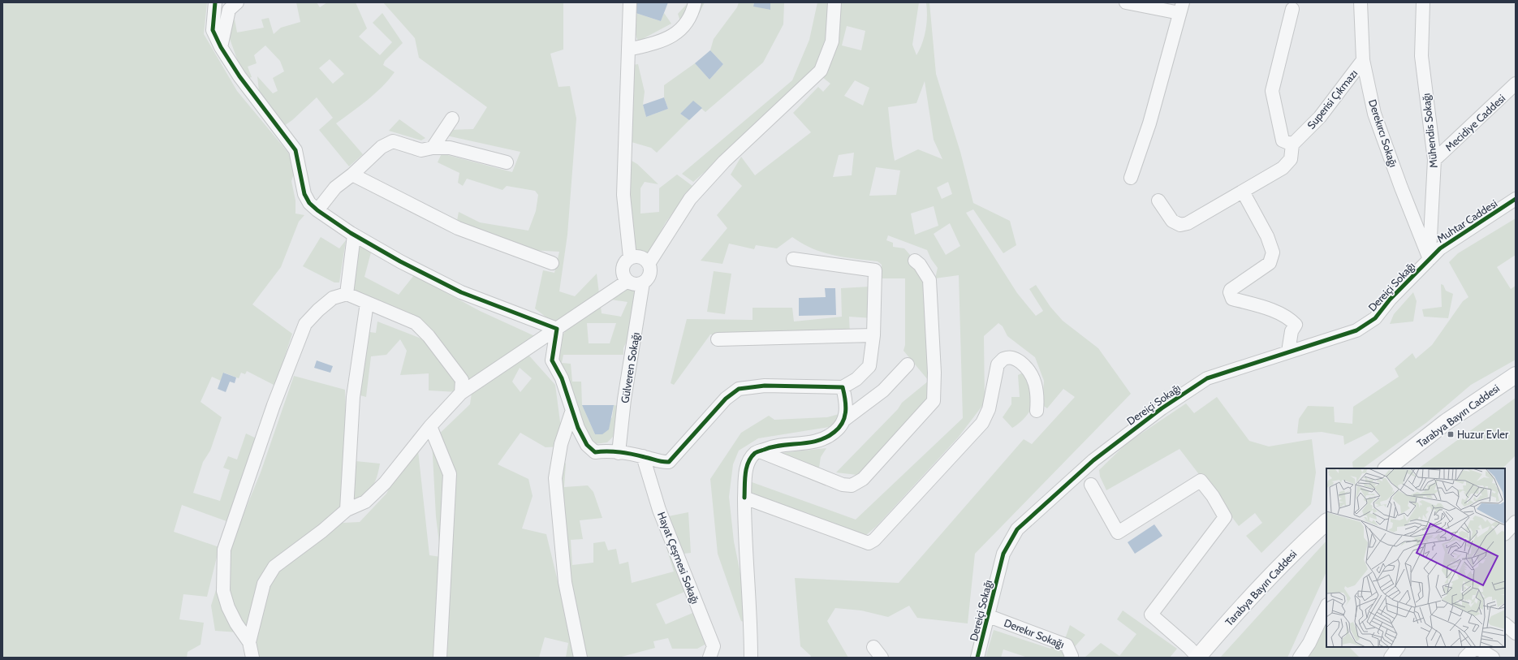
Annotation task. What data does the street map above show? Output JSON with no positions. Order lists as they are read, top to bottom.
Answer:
{
  "streets": {
    "main road": ["Tarabya Bayırı Caddesi"],
    "street": [
      "Superisi Çıkmazı",
      "Mecidiye Caddesi",
      "Mühendis Sokağı",
      "Derekırcı Sokağı",
      "Muhtar Caddesi",
      "Dereiçi Sokağı",
      "Gülveren Sokağı",
      "Hayat Çeşmesi Sokağı",
      "Derekır Sokağı"
    ]
  },
  "crossings": [
    ["Superisi Çıkmazı", "Derekırcı Sokağı"],
    ["Mecidiye Caddesi", "Mühendis Sokağı"],
    ["Mühendis Sokağı", "Derekırcı Sokağı"],
    ["Mühendis Sokağı", "Muhtar Caddesi"],
    ["Mühendis Sokağı", "Dereiçi Sokağı"],
    ["Derekırcı Sokağı", "Muhtar Caddesi"],
    ["Derekırcı Sokağı", "Dereiçi Sokağı"],
    ["Muhtar Caddesi", "Dereiçi Sokağı"],
    ["Dereiçi Sokağı", "Derekır Sokağı"]
  ],
  "places": {
    "transit": ["Huzur Evler"]
  }
}
